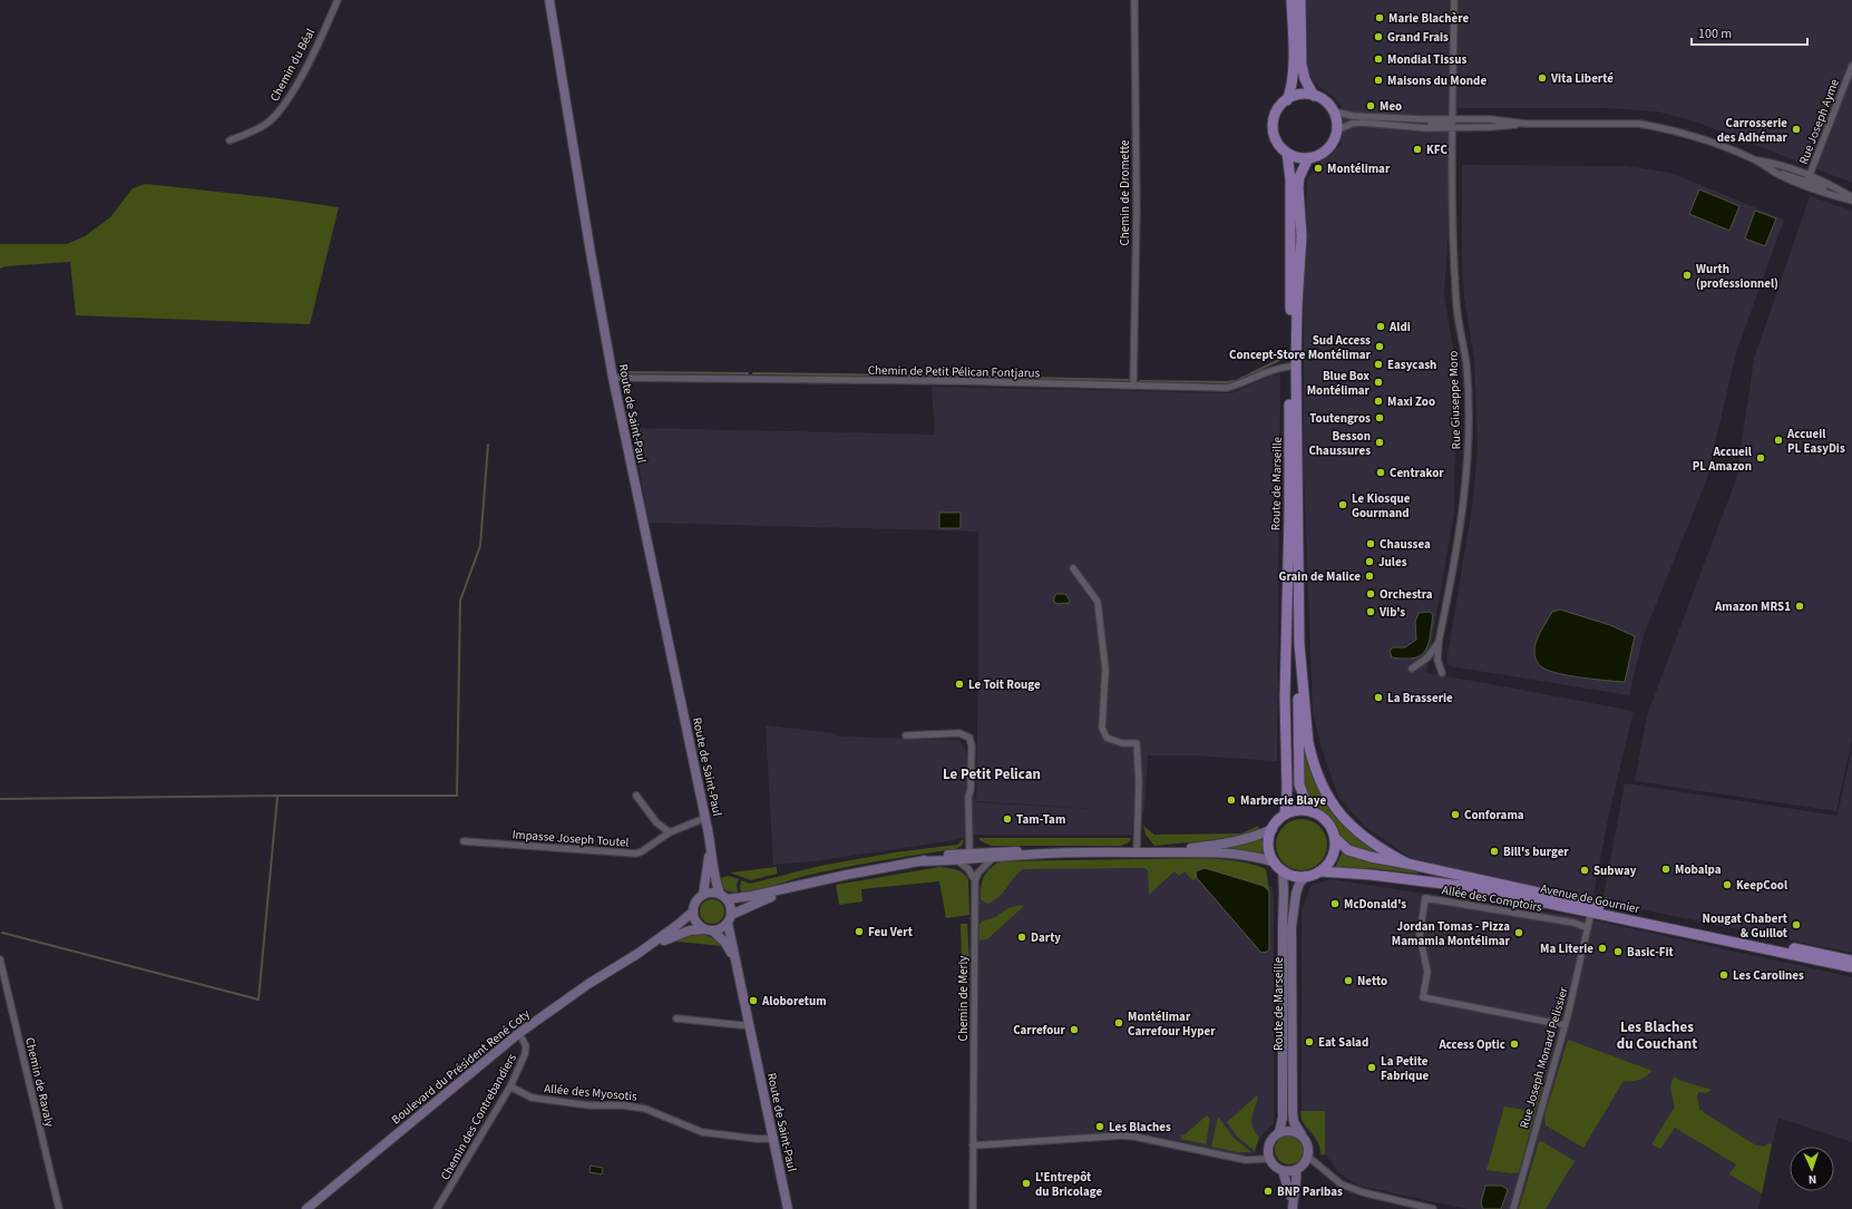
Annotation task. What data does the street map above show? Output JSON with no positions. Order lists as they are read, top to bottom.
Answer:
{
  "streets": {
    "main road": [
      "Route de Saint-Paul",
      "Route de Marseille",
      "Avenue de Gournier",
      "Boulevard du Président René Coty"
    ],
    "street": [
      "Chemin du Béal",
      "Rue Joseph Ayme",
      "Chemin de Dromette",
      "Chemin de Petit Pélican Fontjarus",
      "Rue Giuseppe Moro",
      "Impasse Joseph Toutel",
      "Allée des Comptoirs",
      "Chemin de Merly",
      "Rue Joseph Monard Pelissier",
      "Chemin de Ravaly",
      "Allée des Myosotis",
      "Chemin des Contrebandiers"
    ]
  },
  "crossings": [
    ["Chemin de Dromette", "Chemin de Petit Pélican Fontjarus"],
    ["Chemin de Petit Pélican Fontjarus", "Route de Saint-Paul"],
    ["Chemin de Petit Pélican Fontjarus", "Route de Marseille"],
    ["Route de Saint-Paul", "Impasse Joseph Toutel"],
    ["Route de Saint-Paul", "Boulevard du Président René Coty"],
    ["Route de Saint-Paul", "Allée des Myosotis"],
    ["Route de Marseille", "Avenue de Gournier"],
    ["Allée des Comptoirs", "Rue Joseph Monard Pelissier"],
    ["Avenue de Gournier", "Rue Joseph Monard Pelissier"],
    ["Boulevard du Président René Coty", "Chemin des Contrebandiers"],
    ["Allée des Myosotis", "Chemin des Contrebandiers"]
  ],
  "districts": ["Le Petit Pelican", "Les Blaches du Couchant"],
  "places": [
    "Marie Blachère",
    "Grand Frais",
    "Mondial Tissus",
    "Vita Liberté",
    "Maisons du Monde",
    "Meo",
    "Carrosserie des Adhémar",
    "KFC",
    "Montélimar",
    "Wurth (professionnel)",
    "Aldi",
    "Sud Access Concept-Store Montélimar",
    "Easycash",
    "Blue Box Montélimar",
    "Maxi Zoo",
    "Toutengros",
    "Accueil PL EasyDis",
    "Besson Chaussures",
    "Accueil PL Amazon",
    "Centrakor",
    "Le Kiosque Gourmand",
    "Chaussea",
    "Jules",
    "Grain de Malice",
    "Orchestra",
    "Amazon MRS1",
    "Vib's",
    "Le Toit Rouge",
    "La Brasserie",
    "Marbrerie Blaye",
    "Conforama",
    "Tam-Tam",
    "Bill's burger",
    "Mobalpa",
    "Subway",
    "KeepCool",
    "McDonald's",
    "Nougat Chabert & Guillot",
    "Feu Vert",
    "Jordan Tomas - Pizza Mamamia Montélimar",
    "Darty",
    "Ma Literie",
    "Basic-Fit",
    "Les Carolines",
    "Netto",
    "Aloboretum",
    "Montélimar Carrefour Hyper",
    "Carrefour",
    "Eat Salad",
    "Access Optic",
    "La Petite Fabrique",
    "Les Blaches",
    "L'Entrepôt du Bricolage",
    "BNP Paribas"
  ],
  "scale_bar": "100 m",
  "north": "bottom"
}
